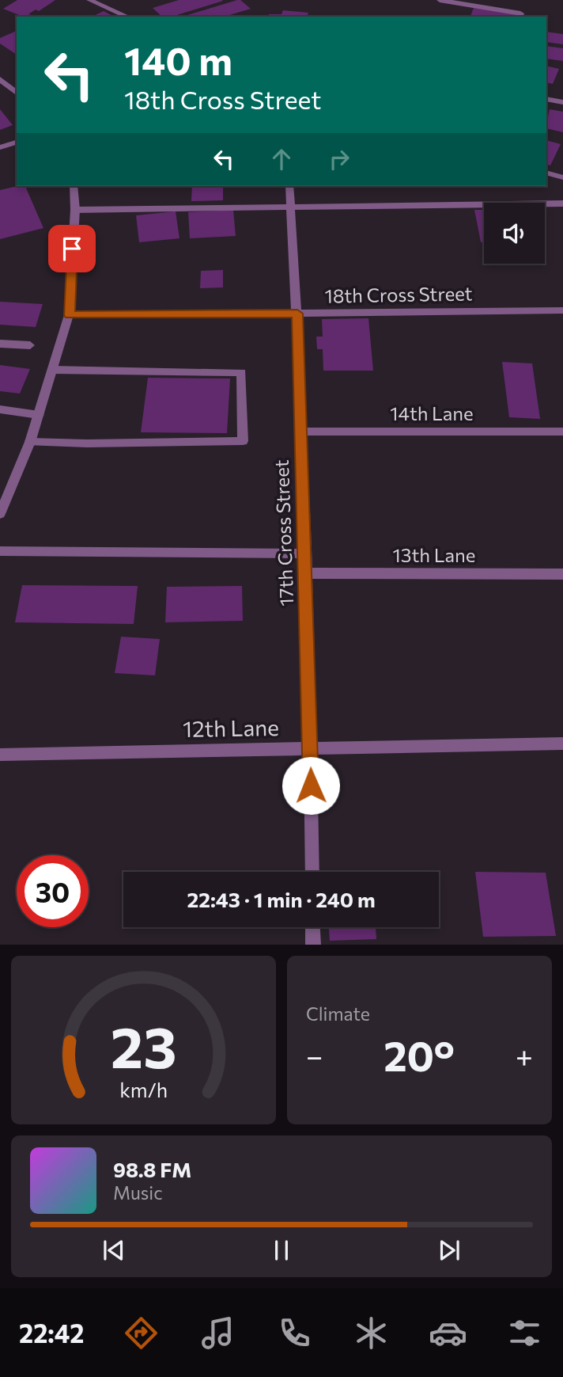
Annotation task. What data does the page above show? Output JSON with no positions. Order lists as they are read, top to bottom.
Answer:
{
  "streets": {
    "street": [
      "18th Cross Street",
      "14th Lane",
      "17th Cross Street",
      "13th Lane",
      "12th Lane"
    ]
  },
  "crossings": [
    ["18th Cross Street", "17th Cross Street"],
    ["14th Lane", "17th Cross Street"],
    ["17th Cross Street", "13th Lane"],
    ["17th Cross Street", "12th Lane"]
  ],
  "page": {
    "turn": ["140 m", "18th Cross Street"],
    "limit": "30",
    "trip": "22:43 · 1 min · 240 m",
    "tile": "Climate",
    "heat": ["−", "20°", "+"],
    "song": ["98.8 FM", "Music"],
    "tabs": "22:42",
    "gauge": ["23", "km/h"]
  }
}
